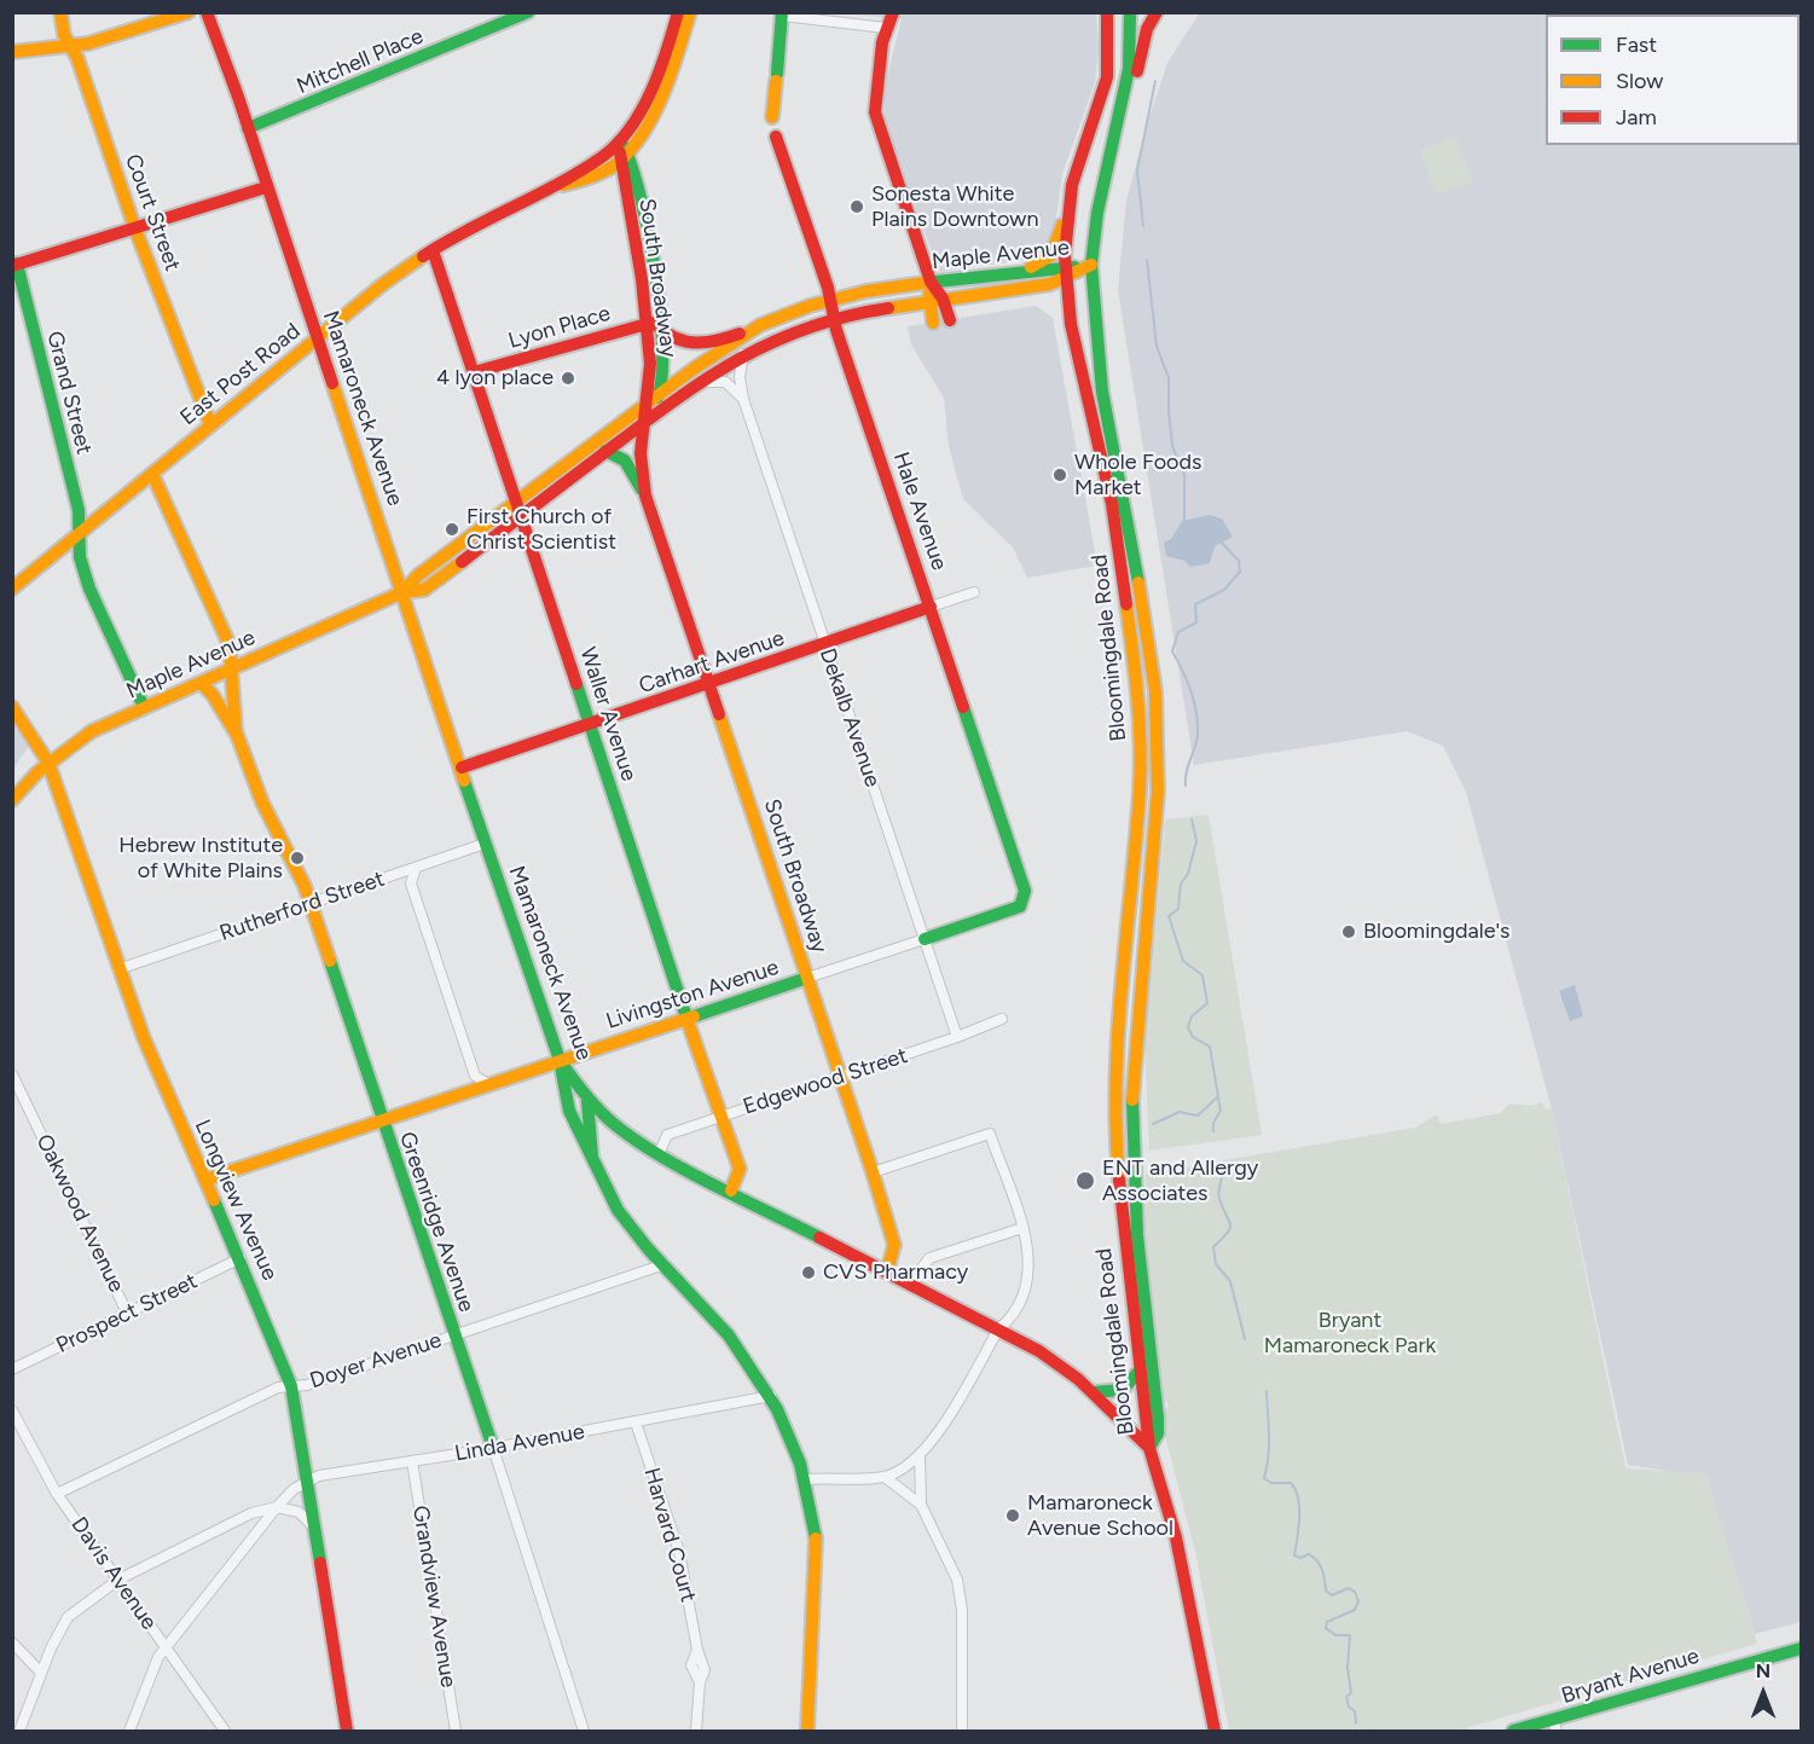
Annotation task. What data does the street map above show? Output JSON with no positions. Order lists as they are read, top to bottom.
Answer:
{
  "streets": {
    "main road": [
      "Mitchell Place",
      "Court Street",
      "Maple Avenue",
      "South Broadway",
      "Lyon Place",
      "East Post Road",
      "Grand Street",
      "Mamaroneck Avenue",
      "Hale Avenue",
      "Bloomingdale Road",
      "Carhart Avenue",
      "Waller Avenue",
      "Livingston Avenue",
      "Longview Avenue",
      "Greenridge Avenue",
      "Bryant Avenue"
    ],
    "street": [
      "Dekalb Avenue",
      "Rutherford Street",
      "Edgewood Street",
      "Oakwood Avenue",
      "Prospect Street",
      "Doyer Avenue",
      "Linda Avenue",
      "Harvard Court",
      "Davis Avenue",
      "Grandview Avenue"
    ]
  },
  "crossings": [
    ["Mitchell Place", "Mamaroneck Avenue"],
    ["Court Street", "East Post Road"],
    ["Maple Avenue", "South Broadway"],
    ["Maple Avenue", "Grand Street"],
    ["Maple Avenue", "Mamaroneck Avenue"],
    ["Maple Avenue", "Hale Avenue"],
    ["Maple Avenue", "Bloomingdale Road"],
    ["Maple Avenue", "Waller Avenue"],
    ["Maple Avenue", "Dekalb Avenue"],
    ["Maple Avenue", "Longview Avenue"],
    ["Maple Avenue", "Greenridge Avenue"],
    ["South Broadway", "Lyon Place"],
    ["South Broadway", "East Post Road"],
    ["South Broadway", "Mamaroneck Avenue"],
    ["South Broadway", "Carhart Avenue"],
    ["South Broadway", "Livingston Avenue"],
    ["South Broadway", "Edgewood Street"],
    ["Lyon Place", "Waller Avenue"],
    ["East Post Road", "Grand Street"],
    ["East Post Road", "Mamaroneck Avenue"],
    ["East Post Road", "Waller Avenue"],
    ["East Post Road", "Greenridge Avenue"],
    ["Mamaroneck Avenue", "Bloomingdale Road"],
    ["Mamaroneck Avenue", "Carhart Avenue"],
    ["Mamaroneck Avenue", "Waller Avenue"],
    ["Mamaroneck Avenue", "Rutherford Street"],
    ["Mamaroneck Avenue", "Livingston Avenue"],
    ["Mamaroneck Avenue", "Edgewood Street"],
    ["Hale Avenue", "Carhart Avenue"],
    ["Hale Avenue", "Livingston Avenue"],
    ["Carhart Avenue", "Waller Avenue"],
    ["Carhart Avenue", "Dekalb Avenue"],
    ["Waller Avenue", "Livingston Avenue"],
    ["Waller Avenue", "Edgewood Street"],
    ["Dekalb Avenue", "Livingston Avenue"],
    ["Dekalb Avenue", "Edgewood Street"],
    ["Rutherford Street", "Longview Avenue"],
    ["Rutherford Street", "Greenridge Avenue"],
    ["Livingston Avenue", "Longview Avenue"],
    ["Livingston Avenue", "Greenridge Avenue"],
    ["Longview Avenue", "Prospect Street"],
    ["Longview Avenue", "Doyer Avenue"],
    ["Longview Avenue", "Linda Avenue"],
    ["Oakwood Avenue", "Prospect Street"],
    ["Greenridge Avenue", "Doyer Avenue"],
    ["Greenridge Avenue", "Linda Avenue"],
    ["Doyer Avenue", "Davis Avenue"],
    ["Linda Avenue", "Harvard Court"],
    ["Linda Avenue", "Davis Avenue"],
    ["Linda Avenue", "Grandview Avenue"]
  ],
  "parks": ["Bryant Mamaroneck Park"],
  "places": [
    "Sonesta White Plains Downtown",
    "4 lyon place",
    "Whole Foods Market",
    "First Church of Christ Scientist",
    "Hebrew Institute of White Plains",
    "Bloomingdale's",
    "ENT and Allergy Associates",
    "CVS Pharmacy",
    "Mamaroneck Avenue School"
  ],
  "legend": ["Fast", "Slow", "Jam"],
  "north": "top"
}
